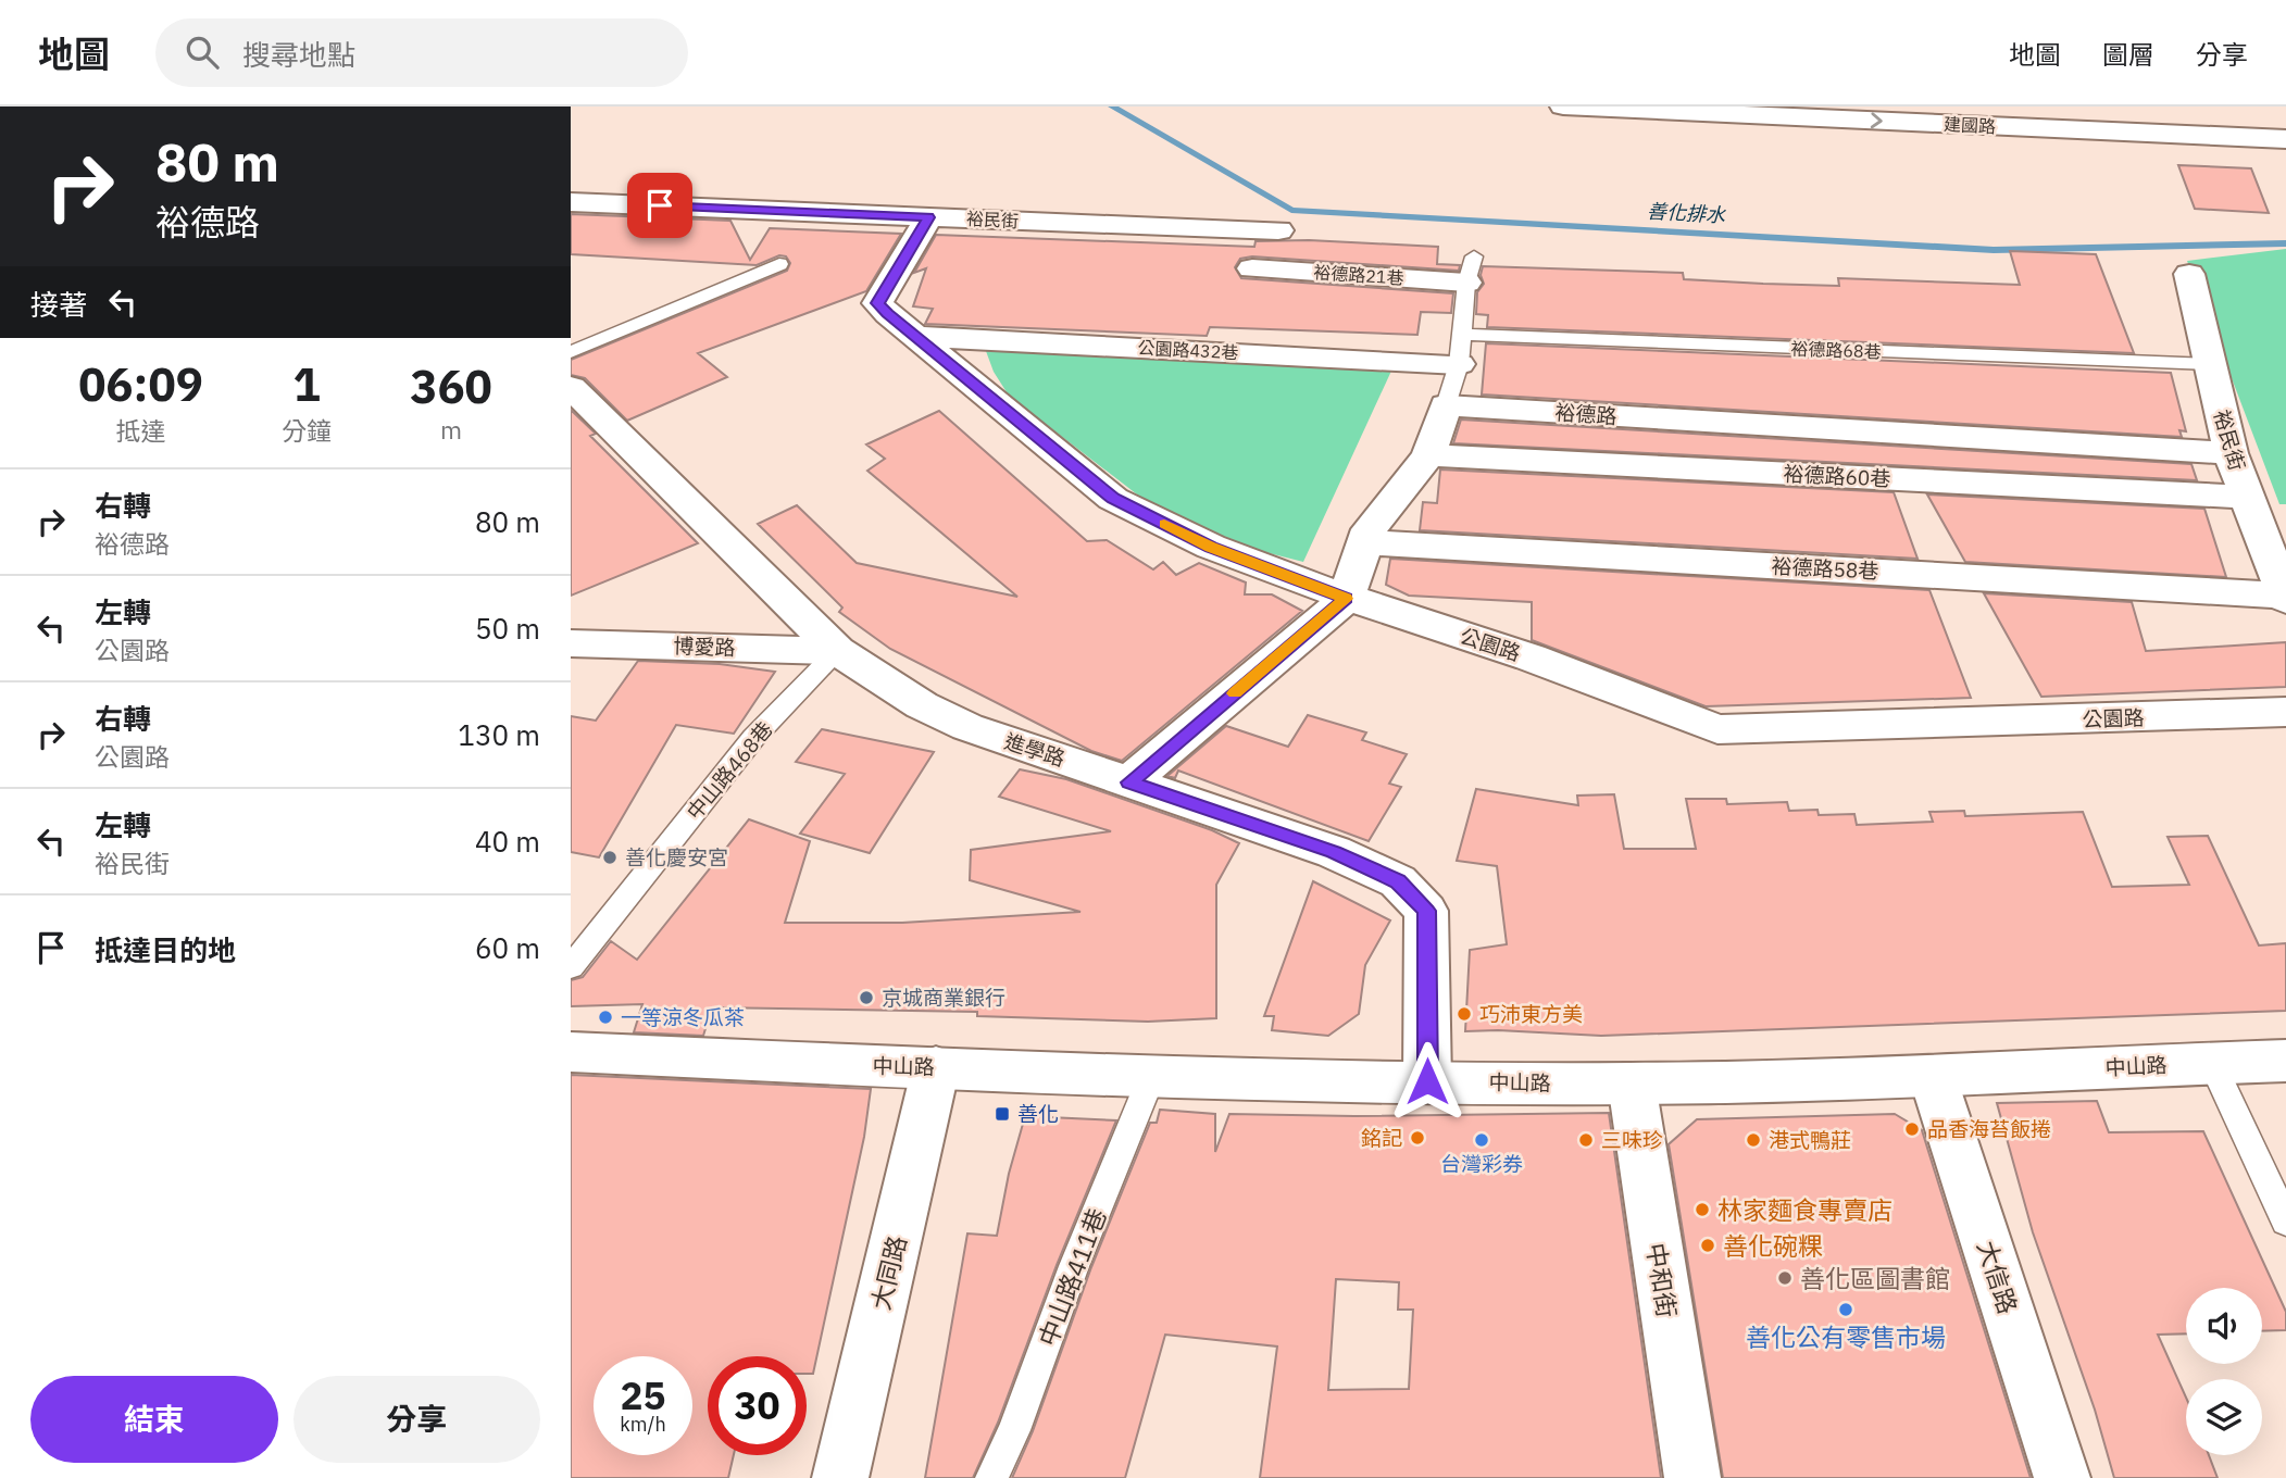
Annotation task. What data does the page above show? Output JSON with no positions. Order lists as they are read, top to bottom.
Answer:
{
  "streets": {
    "street": [
      "建國路",
      "裕民街",
      "裕德路21巷",
      "公園路432巷",
      "裕德路",
      "裕德路60巷",
      "裕德路58巷",
      "公園路",
      "博愛路",
      "進學路",
      "中山路",
      "大同路",
      "大信路",
      "中和街"
    ],
    "lane": ["裕德路68巷", "中山路468巷", "中山路411巷"]
  },
  "crossings": [
    ["裕民街", "裕德路68巷"],
    ["裕民街", "裕德路"],
    ["裕民街", "裕德路60巷"],
    ["裕民街", "裕德路58巷"],
    ["裕民街", "公園路"],
    ["公園路432巷", "裕德路68巷"],
    ["公園路432巷", "公園路"],
    ["博愛路", "進學路"],
    ["博愛路", "中山路468巷"],
    ["進學路", "中山路468巷"],
    ["進學路", "中山路"],
    ["中山路", "大同路"],
    ["中山路", "中山路411巷"],
    ["中山路", "大信路"],
    ["中山路", "中和街"]
  ],
  "water": ["善化排水"],
  "places": {
    "other": [
      "善化慶安宮",
      "京城商業銀行",
      "巧沛東方美",
      "一等涼冬瓜茶",
      "品香海苔飯捲",
      "銘記",
      "台灣彩券",
      "三味珍",
      "港式鴨莊",
      "林家麵食專賣店",
      "善化碗粿",
      "善化區圖書館",
      "善化公有零售市場"
    ],
    "transit": ["善化"]
  },
  "page": {
    "header": "地圖",
    "search": "搜尋地點",
    "nav": ["地圖", "圖層", "分享"],
    "turn": ["80 m", "裕德路"],
    "then": "接著",
    "eta": [
      "06:09",
      "抵達",
      "1",
      "分鐘",
      "360",
      "m"
    ],
    "list": [
      {
        "name": "右轉",
        "note": "裕德路",
        "value": "80 m"
      },
      {
        "name": "左轉",
        "note": "公園路",
        "value": "50 m"
      },
      {
        "name": "右轉",
        "note": "公園路",
        "value": "130 m"
      },
      {
        "name": "左轉",
        "note": "裕民街",
        "value": "40 m"
      },
      {
        "name": "抵達目的地",
        "value": "60 m"
      }
    ],
    "speed": "25 km/h",
    "limit": "30",
    "buttons": ["結束", "分享"]
  }
}
